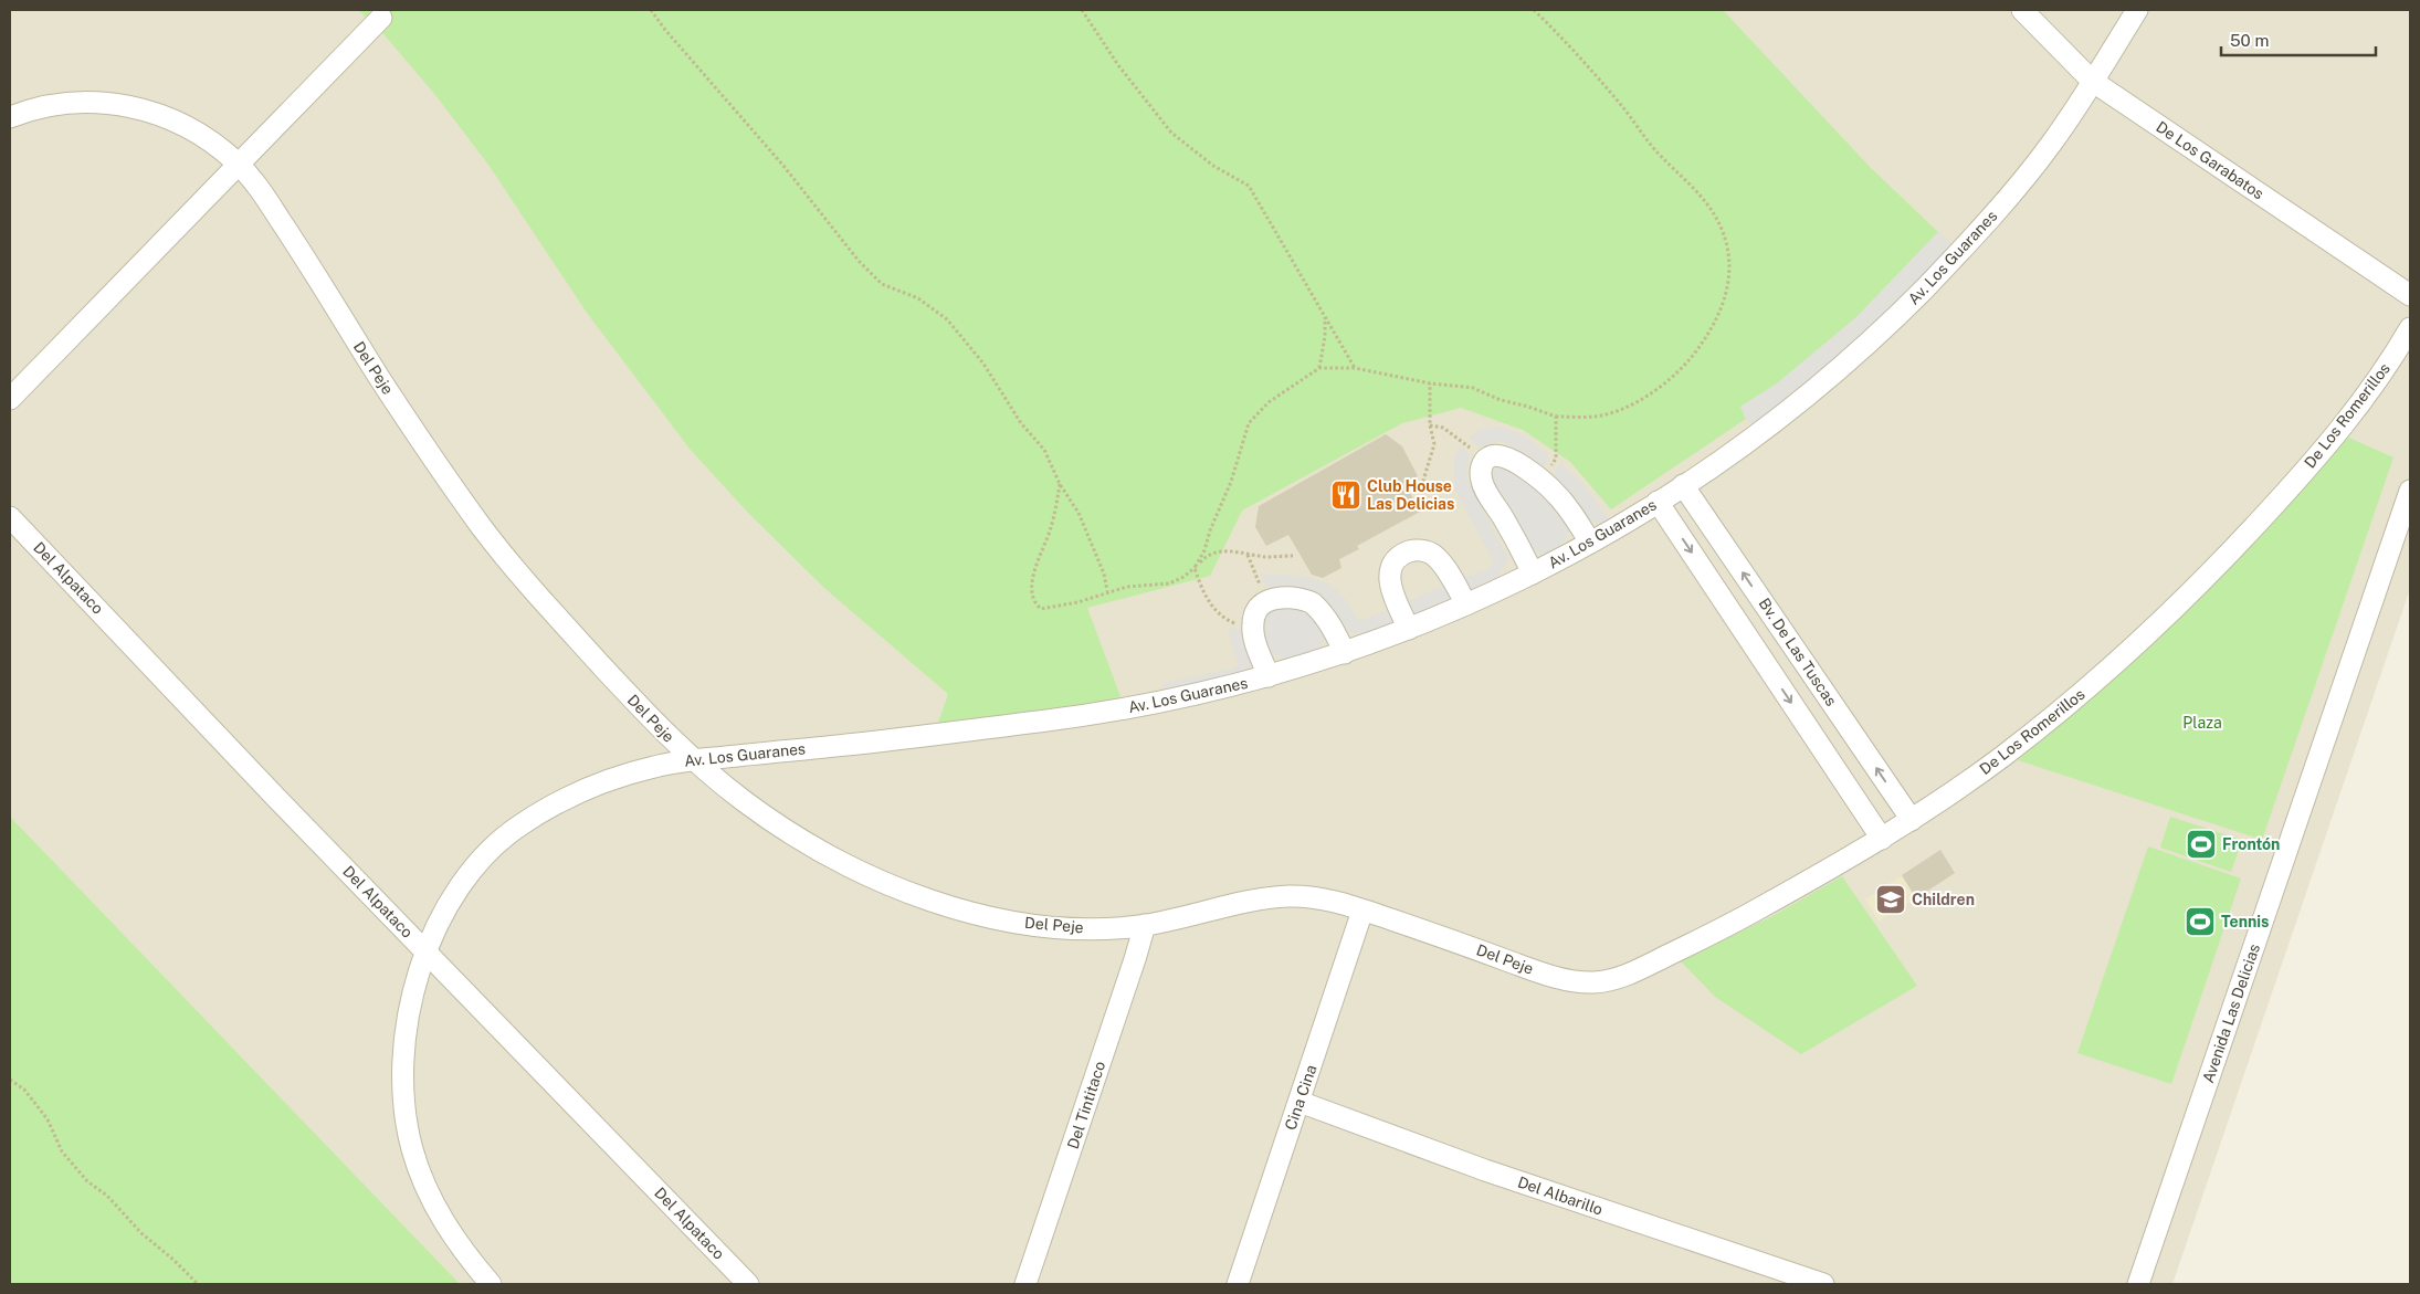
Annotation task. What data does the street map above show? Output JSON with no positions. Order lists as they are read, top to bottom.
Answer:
{
  "streets": {
    "street": [
      "De Los Garabatos",
      "Av. Los Guaranes",
      "Del Peje",
      "De Los Romerillos",
      "Del Alpataco",
      "Bv. De Las Tuscas",
      "Avenida Las Delicias",
      "Cina Cina",
      "Del Tintitaco",
      "Del Albarillo"
    ]
  },
  "crossings": [
    ["De Los Garabatos", "Av. Los Guaranes"],
    ["Av. Los Guaranes", "Del Peje"],
    ["Av. Los Guaranes", "Del Alpataco"],
    ["Av. Los Guaranes", "Bv. De Las Tuscas"],
    ["Del Peje", "De Los Romerillos"],
    ["Del Peje", "Cina Cina"],
    ["Del Peje", "Del Tintitaco"],
    ["De Los Romerillos", "Bv. De Las Tuscas"],
    ["Cina Cina", "Del Albarillo"]
  ],
  "parks": ["Plaza"],
  "places": {
    "restaurant": ["Club House Las Delicias"],
    "sports": ["Frontón", "Tennis"],
    "school or university": ["Children"]
  },
  "scale_bar": "50 m"
}
